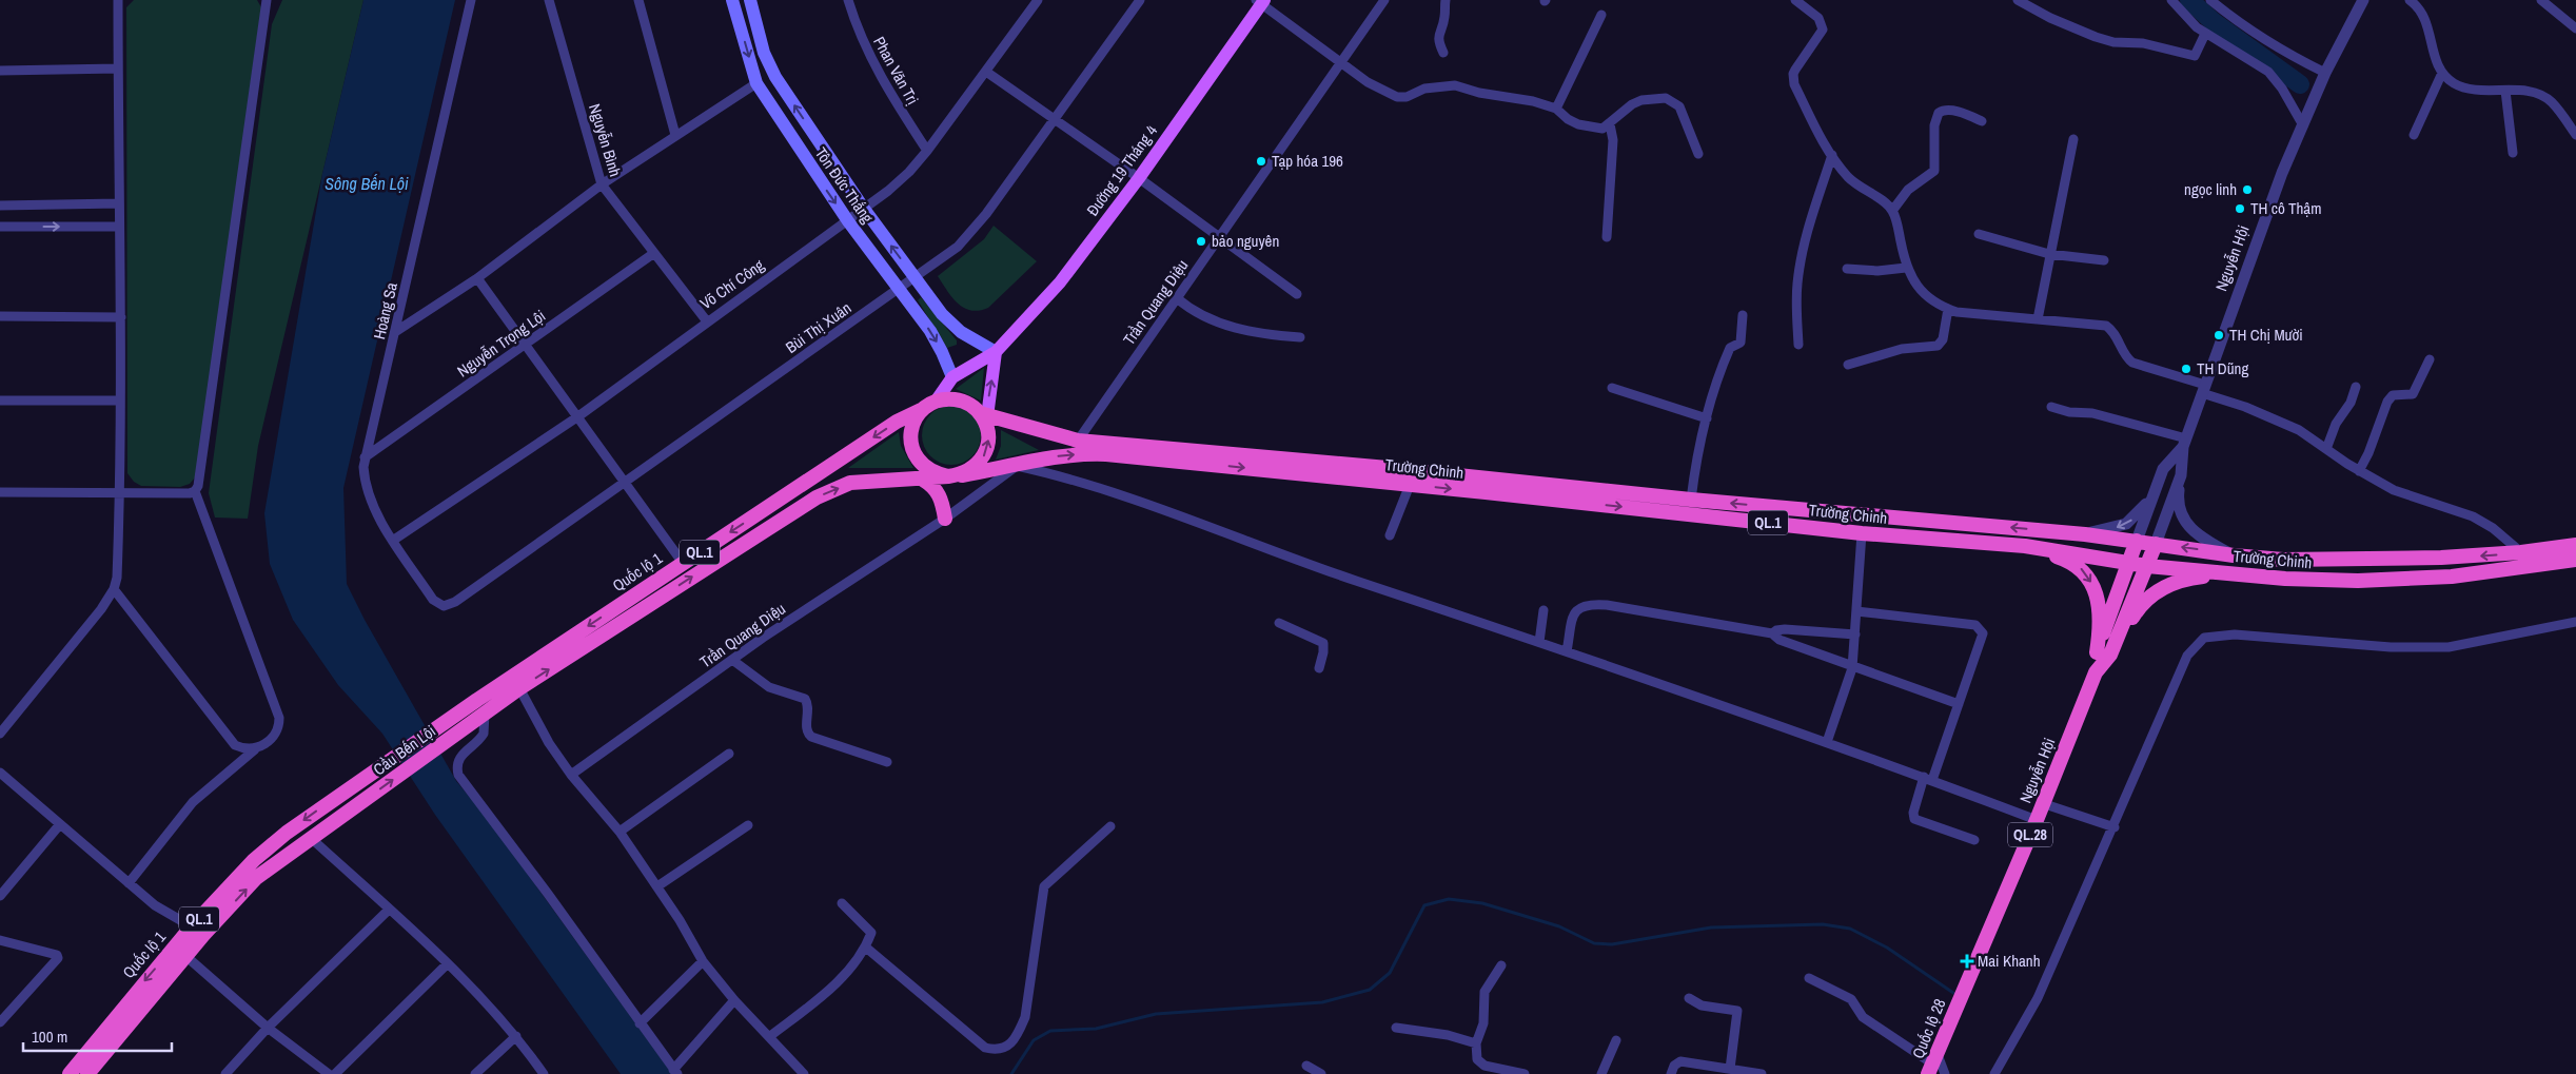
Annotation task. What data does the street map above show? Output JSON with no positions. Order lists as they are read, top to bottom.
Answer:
{
  "streets": {
    "highway": [
      "Nguyễn Hội",
      "Trường Chinh",
      "QL.1",
      "Quốc lộ 1",
      "Cầu Bến Lội",
      "QL.28",
      "Quốc lộ 28"
    ],
    "main road": ["Đường 19 Tháng 4", "Tôn Đức Thắng"],
    "street": [
      "Phan Văn Trị",
      "Nguyễn Bình",
      "Võ Chí Công",
      "Trần Quang Diệu",
      "Hoàng Sa",
      "Bùi Thị Xuân",
      "Nguyễn Trọng Lội"
    ]
  },
  "crossings": [
    ["Phan Văn Trị", "Võ Chí Công"],
    ["Nguyễn Bình", "Võ Chí Công"],
    ["Nguyễn Bình", "Nguyễn Trọng Lội"],
    ["Đường 19 Tháng 4", "Tôn Đức Thắng"],
    ["Đường 19 Tháng 4", "Trường Chinh"],
    ["Đường 19 Tháng 4", "QL.1"],
    ["Đường 19 Tháng 4", "Quốc lộ 1"],
    ["Tôn Đức Thắng", "Võ Chí Công"],
    ["Tôn Đức Thắng", "Bùi Thị Xuân"],
    ["Nguyễn Hội", "Trường Chinh"],
    ["Nguyễn Hội", "Quốc lộ 28"],
    ["Võ Chí Công", "Hoàng Sa"],
    ["Trần Quang Diệu", "Trường Chinh"],
    ["Hoàng Sa", "Bùi Thị Xuân"],
    ["Hoàng Sa", "Nguyễn Trọng Lội"],
    ["Trường Chinh", "QL.1"],
    ["Trường Chinh", "Quốc lộ 1"],
    ["QL.1", "Quốc lộ 1"],
    ["Quốc lộ 1", "Cầu Bến Lội"]
  ],
  "water": ["Sông Bến Lội"],
  "places": {
    "other": [
      "Tạp hóa 196",
      "ngọc linh",
      "TH cô Thậm",
      "bảo nguyên",
      "TH Chị Mười",
      "TH Dũng"
    ],
    "health": ["Mai Khanh"]
  },
  "scale_bar": "100 m"
}
